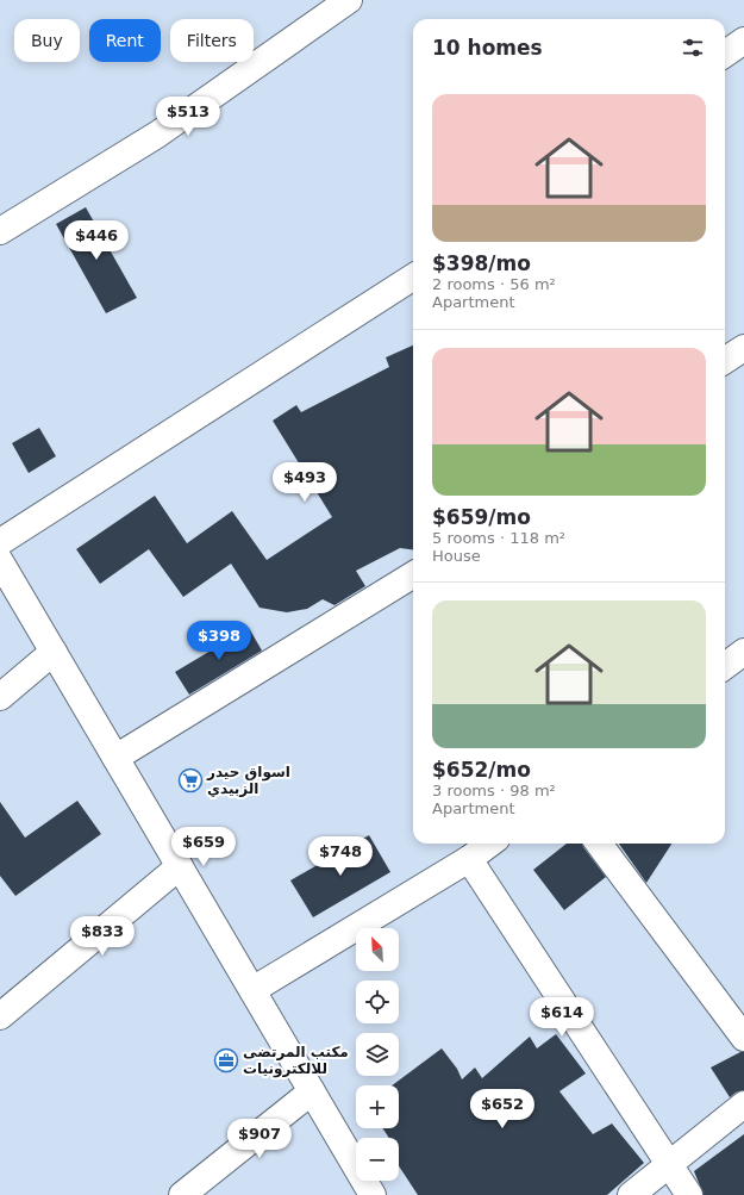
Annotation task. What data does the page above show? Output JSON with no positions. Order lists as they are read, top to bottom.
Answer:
{
  "places": {
    "supermarket": ["اسواق حيدر الزبيدي"],
    "office": ["مكتب المرتضى للالكترونيات"]
  },
  "north": "top left",
  "page": {
    "chip": ["Buy", "Rent", "Filters"],
    "heading": "10 homes",
    "list": [
      {
        "name": "$398/mo",
        "note": "2 rooms · 56 m² · Apartment"
      },
      {
        "name": "$659/mo",
        "note": "5 rooms · 118 m² · House"
      },
      {
        "name": "$652/mo",
        "note": "3 rooms · 98 m² · Apartment"
      }
    ],
    "price": [
      "$513",
      "$446",
      "$493",
      "$398",
      "$659",
      "$748",
      "$833",
      "$614",
      "$652",
      "$907"
    ],
    "map_buttons": ["+", "−"]
  }
}
